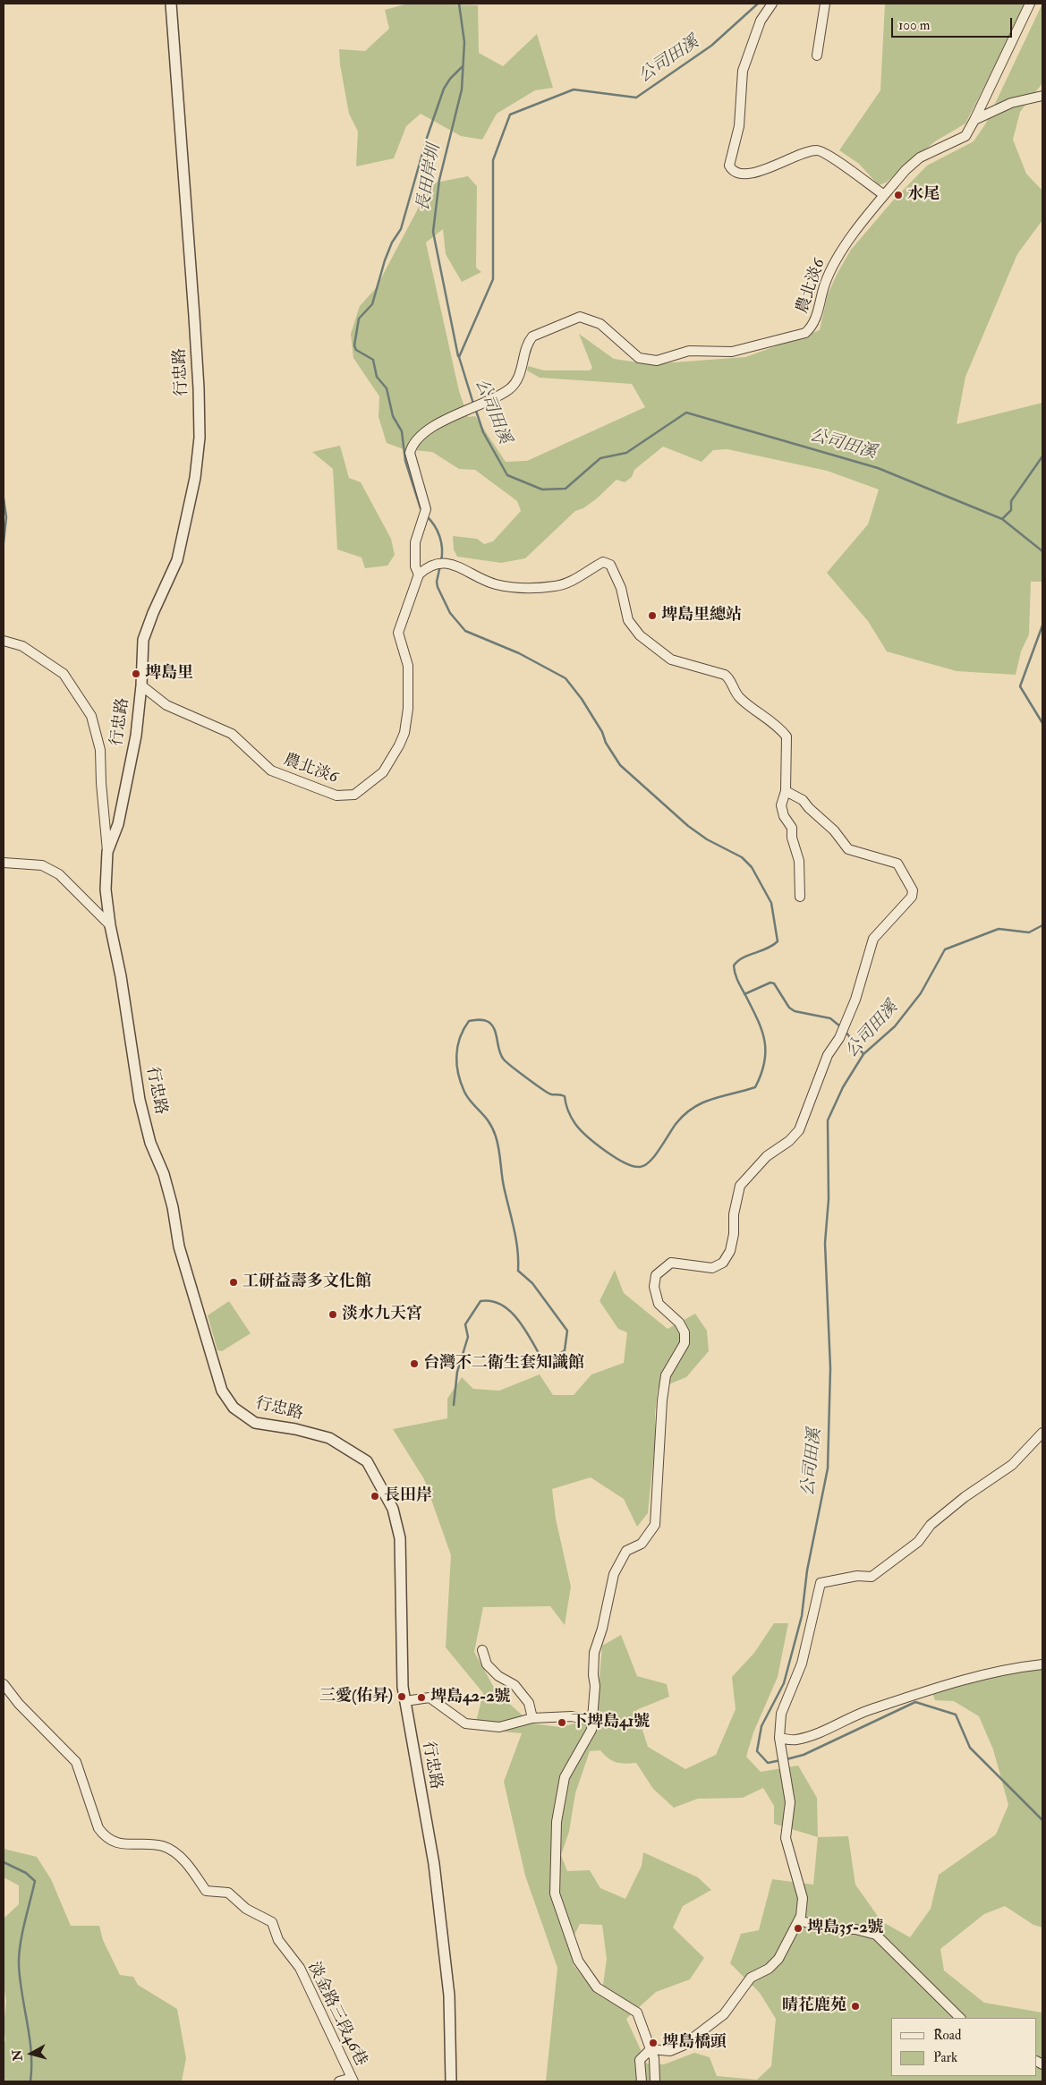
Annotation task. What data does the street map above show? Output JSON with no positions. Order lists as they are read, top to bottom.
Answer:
{
  "streets": {
    "street": ["農北淡6", "行忠路", "淡金路三段46巷"]
  },
  "crossings": [
    ["農北淡6", "行忠路"]
  ],
  "water": ["公司田溪", "長田岸圳"],
  "places": [
    "水尾",
    "埤島里總站",
    "埤島里",
    "工研益壽多文化館",
    "淡水九天宮",
    "台灣不二衛生套知識館",
    "長田岸",
    "三愛(佑昇)",
    "埤島42-2號",
    "下埤島41號",
    "埤島35-2號",
    "晴花鹿苑",
    "埤島橋頭"
  ],
  "legend": ["Road", "Park"],
  "scale_bar": "100 m",
  "north": "left"
}
